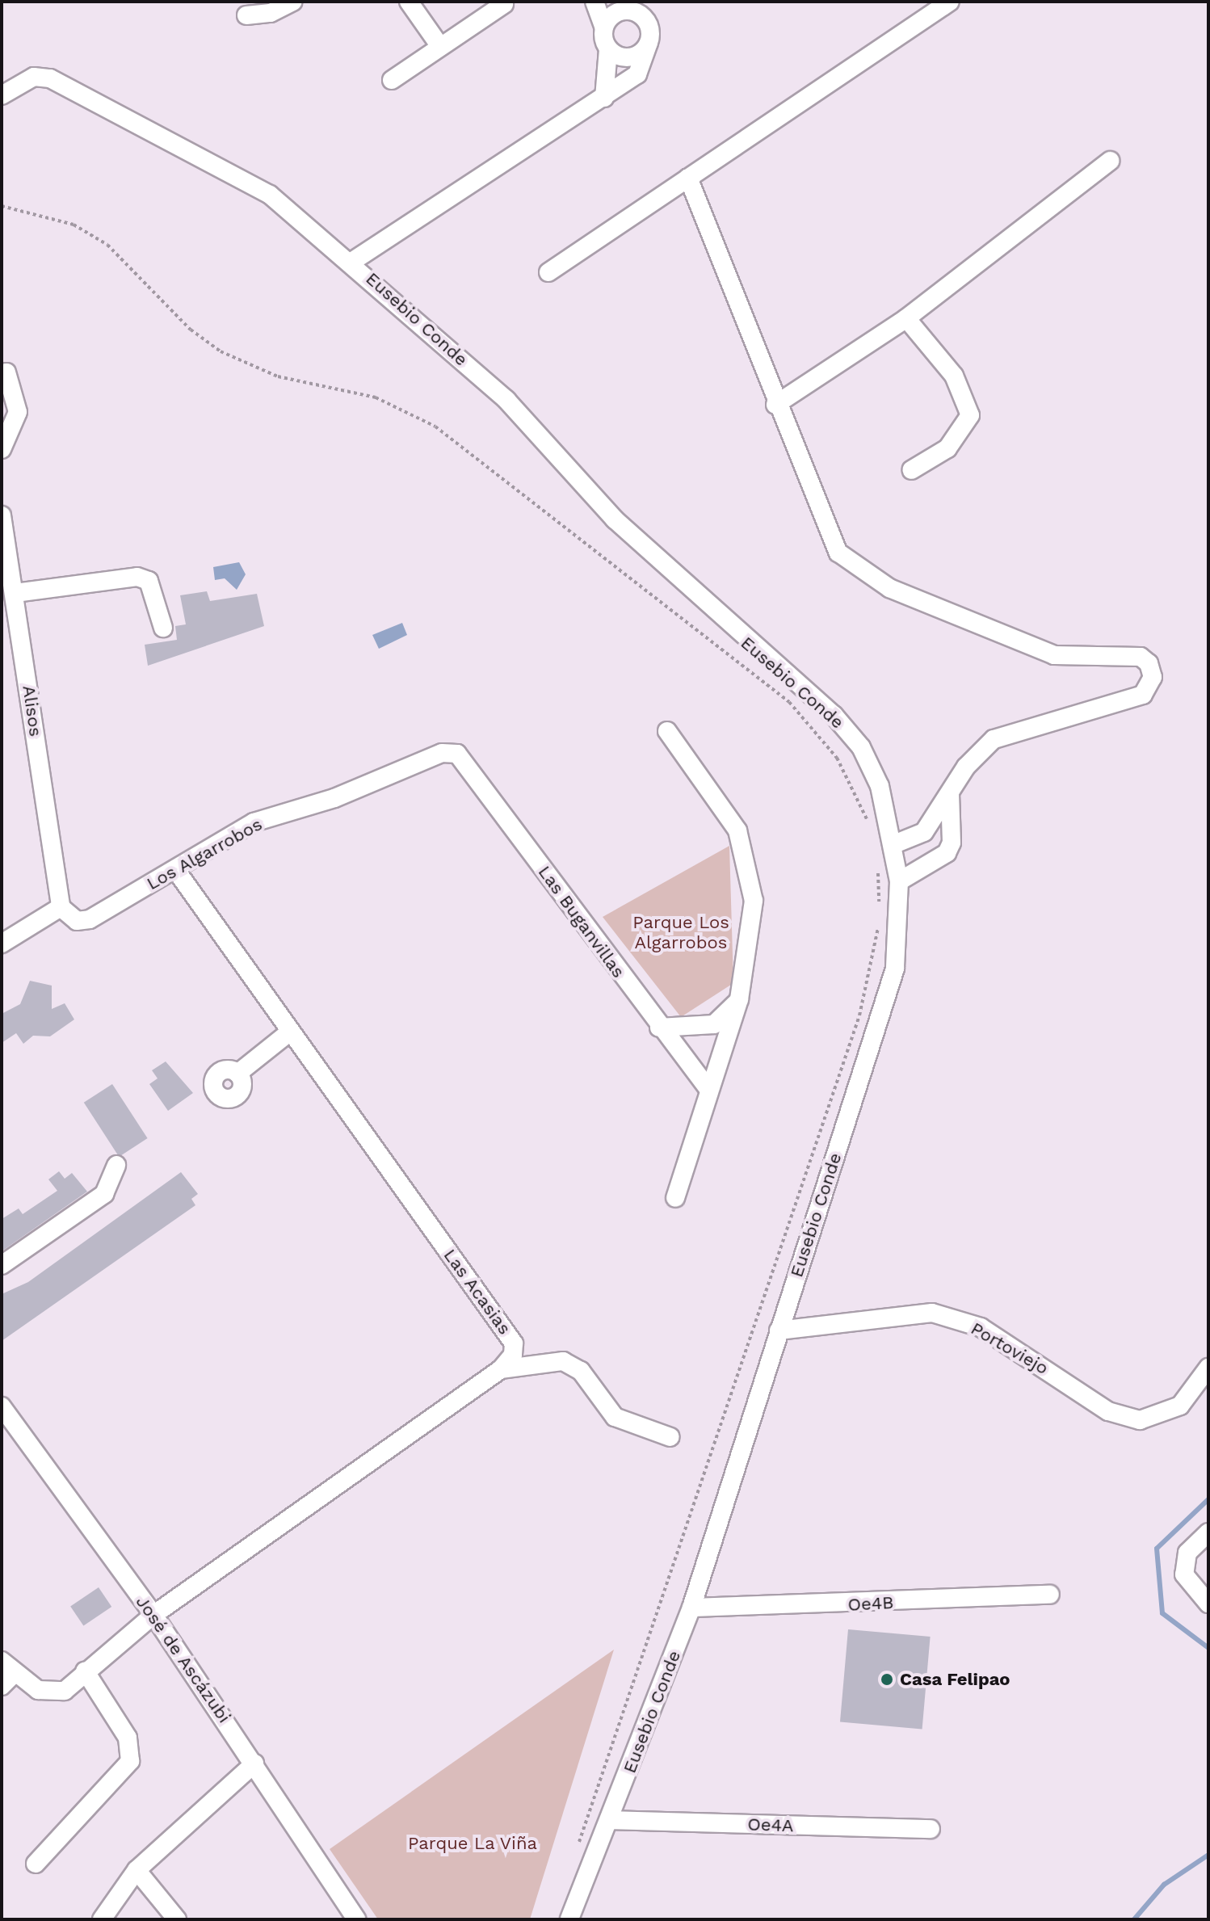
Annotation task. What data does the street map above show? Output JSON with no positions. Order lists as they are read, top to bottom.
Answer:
{
  "streets": {
    "street": [
      "Eusebio Conde",
      "Alisos",
      "Los Algarrobos",
      "Las Buganvillas",
      "Las Acasias",
      "Portoviejo",
      "Oe4B",
      "José de Ascázubi",
      "Oe4A"
    ]
  },
  "crossings": [
    ["Eusebio Conde", "Portoviejo"],
    ["Eusebio Conde", "Oe4B"],
    ["Eusebio Conde", "Oe4A"],
    ["Alisos", "Los Algarrobos"],
    ["Los Algarrobos", "Las Buganvillas"],
    ["Los Algarrobos", "Las Acasias"]
  ],
  "parks": ["Parque Los Algarrobos", "Parque La Viña"],
  "places": ["Casa Felipao"]
}
